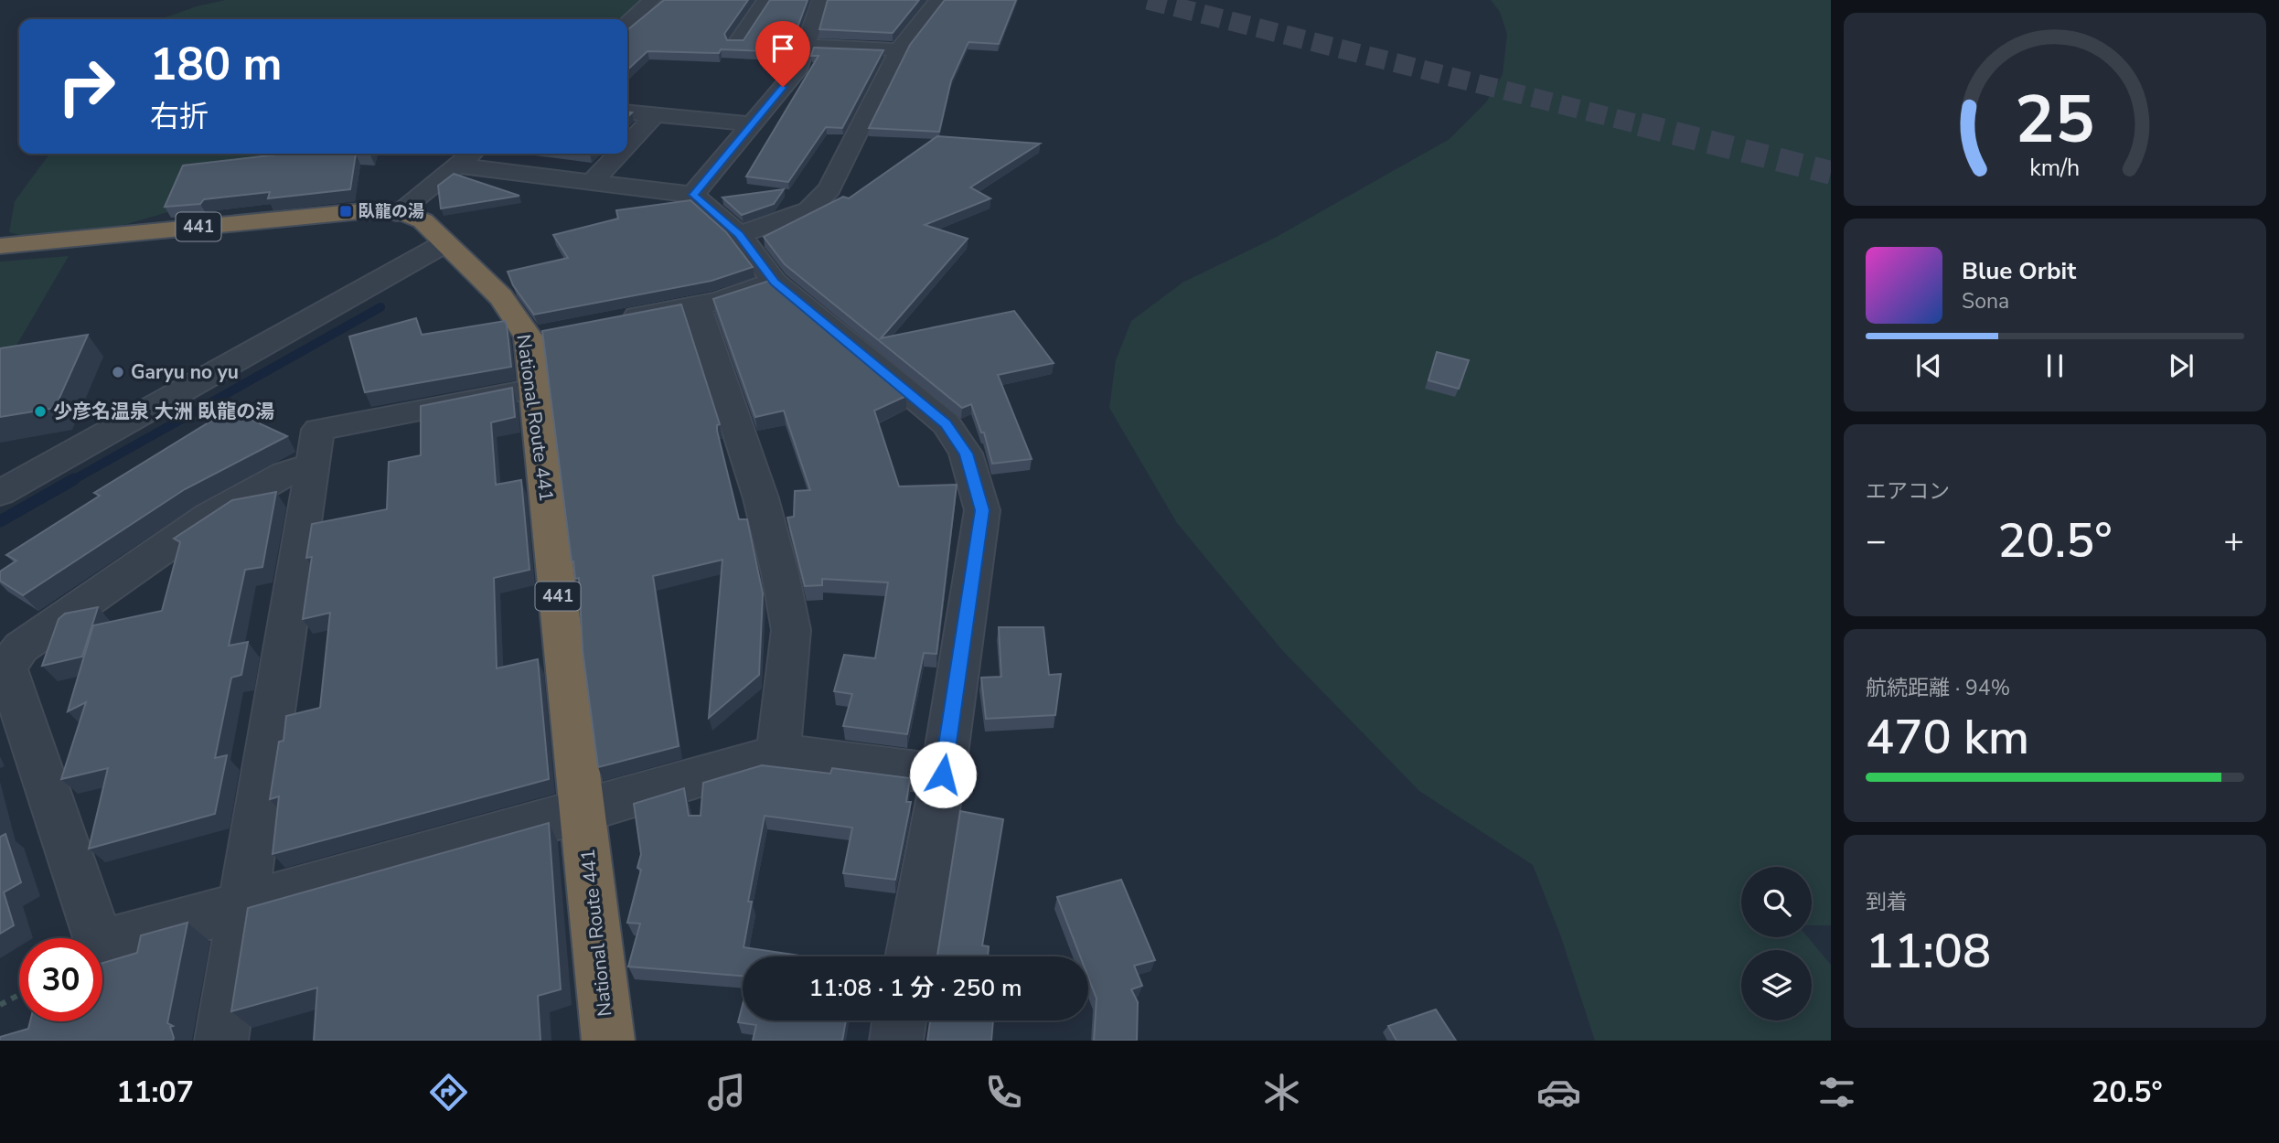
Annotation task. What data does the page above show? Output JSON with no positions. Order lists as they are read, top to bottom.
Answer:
{
  "streets": {
    "highway": ["441", "National Route 441"]
  },
  "places": {
    "transit": ["臥龍の湯"],
    "other": ["Garyu no yu", "少彦名温泉 大洲 臥龍の湯"]
  },
  "page": {
    "turn": ["180 m", "右折"],
    "song": ["Blue Orbit", "Sona"],
    "tile": [
      "エアコン",
      ["航続距離 · 94%", "470 km"],
      ["到着", "11:08"]
    ],
    "heat": ["−", "20.5°", "+"],
    "limit": "30",
    "trip": "11:08 · 1 分 · 250 m",
    "tabs": ["11:07", "20.5°"],
    "gauge": ["25", "km/h"]
  }
}
